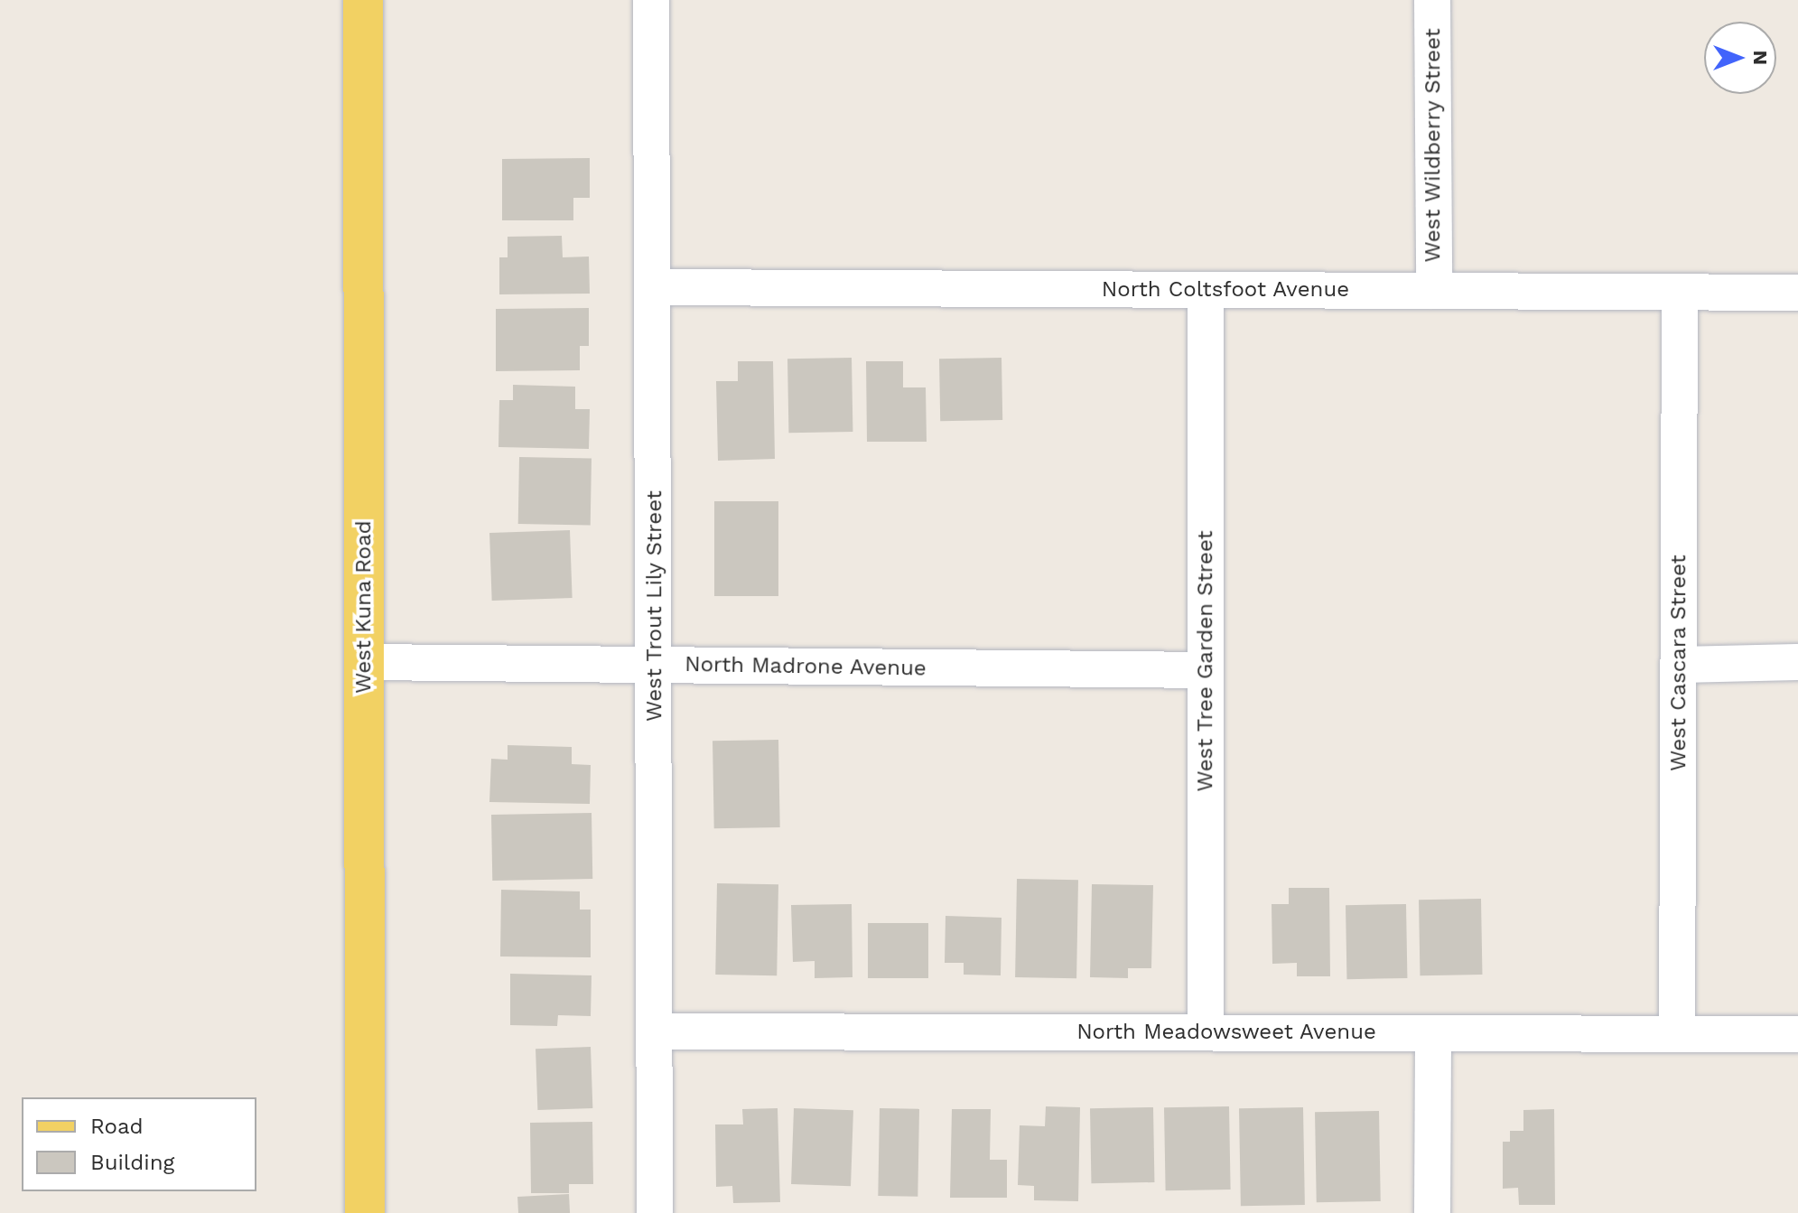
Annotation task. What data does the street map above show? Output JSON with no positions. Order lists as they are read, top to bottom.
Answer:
{
  "streets": {
    "main road": ["West Kuna Road"],
    "street": [
      "West Wildberry Street",
      "North Coltsfoot Avenue",
      "West Trout Lily Street",
      "West Tree Garden Street",
      "West Cascara Street",
      "North Madrone Avenue",
      "North Meadowsweet Avenue"
    ]
  },
  "crossings": [
    ["West Wildberry Street", "North Coltsfoot Avenue"],
    ["North Coltsfoot Avenue", "West Trout Lily Street"],
    ["North Coltsfoot Avenue", "West Tree Garden Street"],
    ["North Coltsfoot Avenue", "West Cascara Street"],
    ["West Trout Lily Street", "North Madrone Avenue"],
    ["West Trout Lily Street", "North Meadowsweet Avenue"],
    ["West Kuna Road", "North Madrone Avenue"],
    ["West Tree Garden Street", "North Madrone Avenue"],
    ["West Tree Garden Street", "North Meadowsweet Avenue"],
    ["West Cascara Street", "North Meadowsweet Avenue"]
  ],
  "legend": ["Road", "Building"],
  "north": "right"
}
